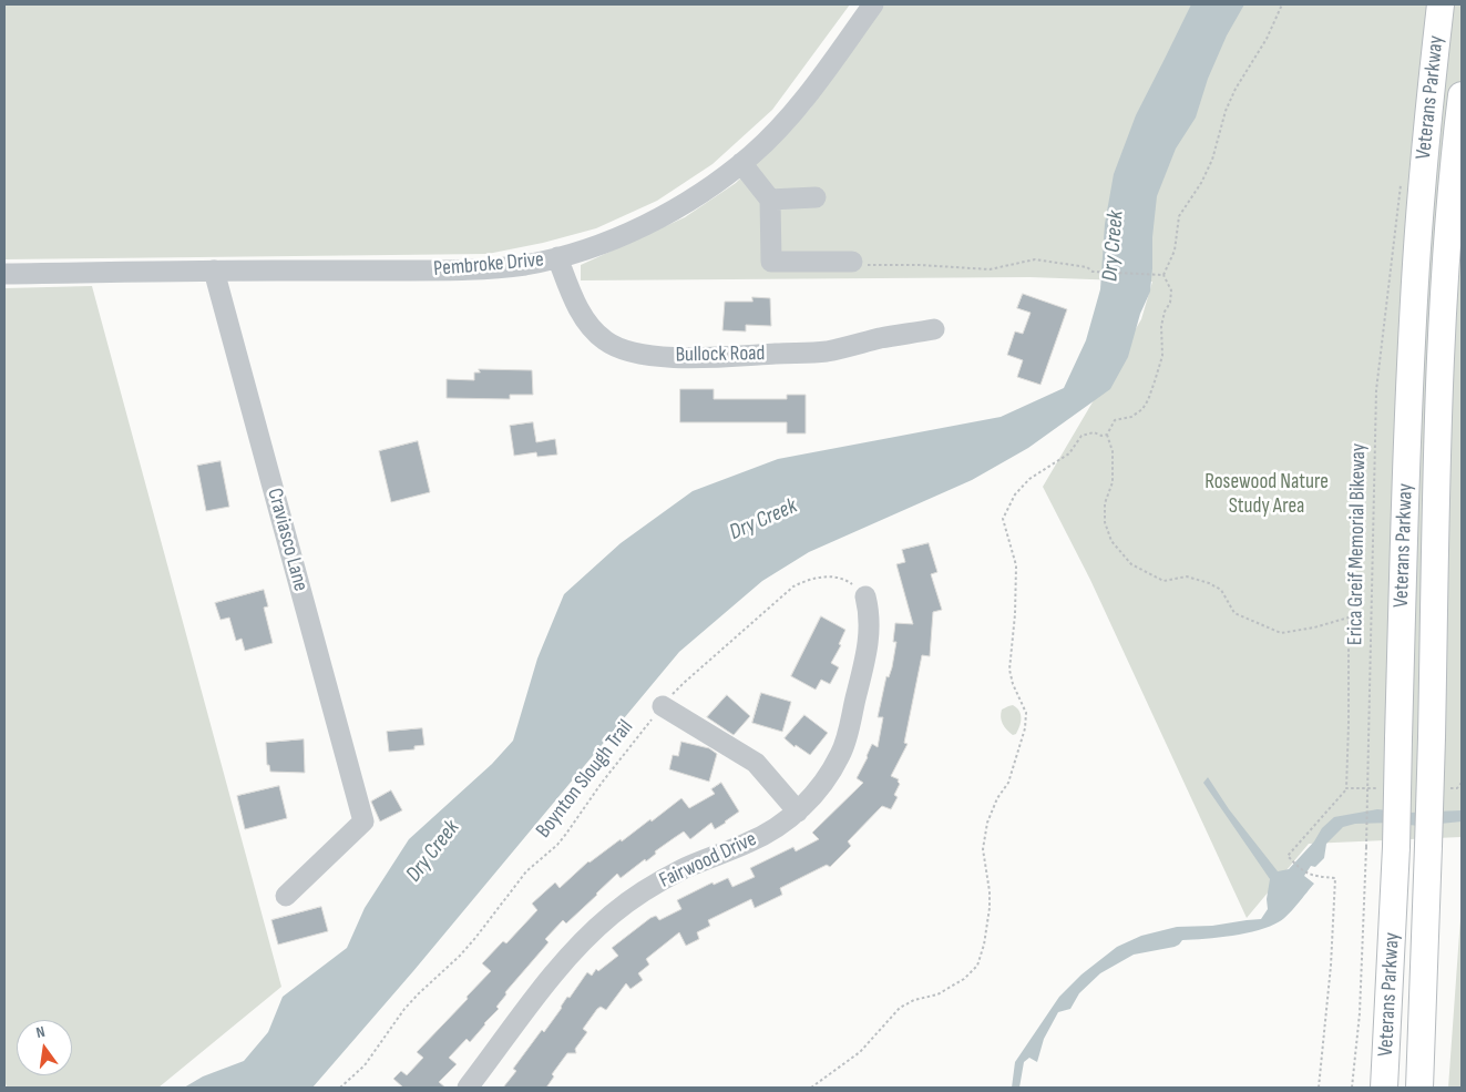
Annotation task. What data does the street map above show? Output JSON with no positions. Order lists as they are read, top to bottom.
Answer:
{
  "streets": {
    "main road": ["Veterans Parkway"],
    "street": [
      "Pembroke Drive",
      "Bullock Road",
      "Craviasco Lane",
      "Fairwood Drive"
    ],
    "path": ["Erica Greif Memorial Bikeway", "Boynton Slough Trail"]
  },
  "crossings": [
    ["Pembroke Drive", "Bullock Road"],
    ["Pembroke Drive", "Craviasco Lane"],
    ["Boynton Slough Trail", "Fairwood Drive"]
  ],
  "water": ["Dry Creek"],
  "parks": ["Rosewood Nature Study Area"],
  "north": "top"
}
